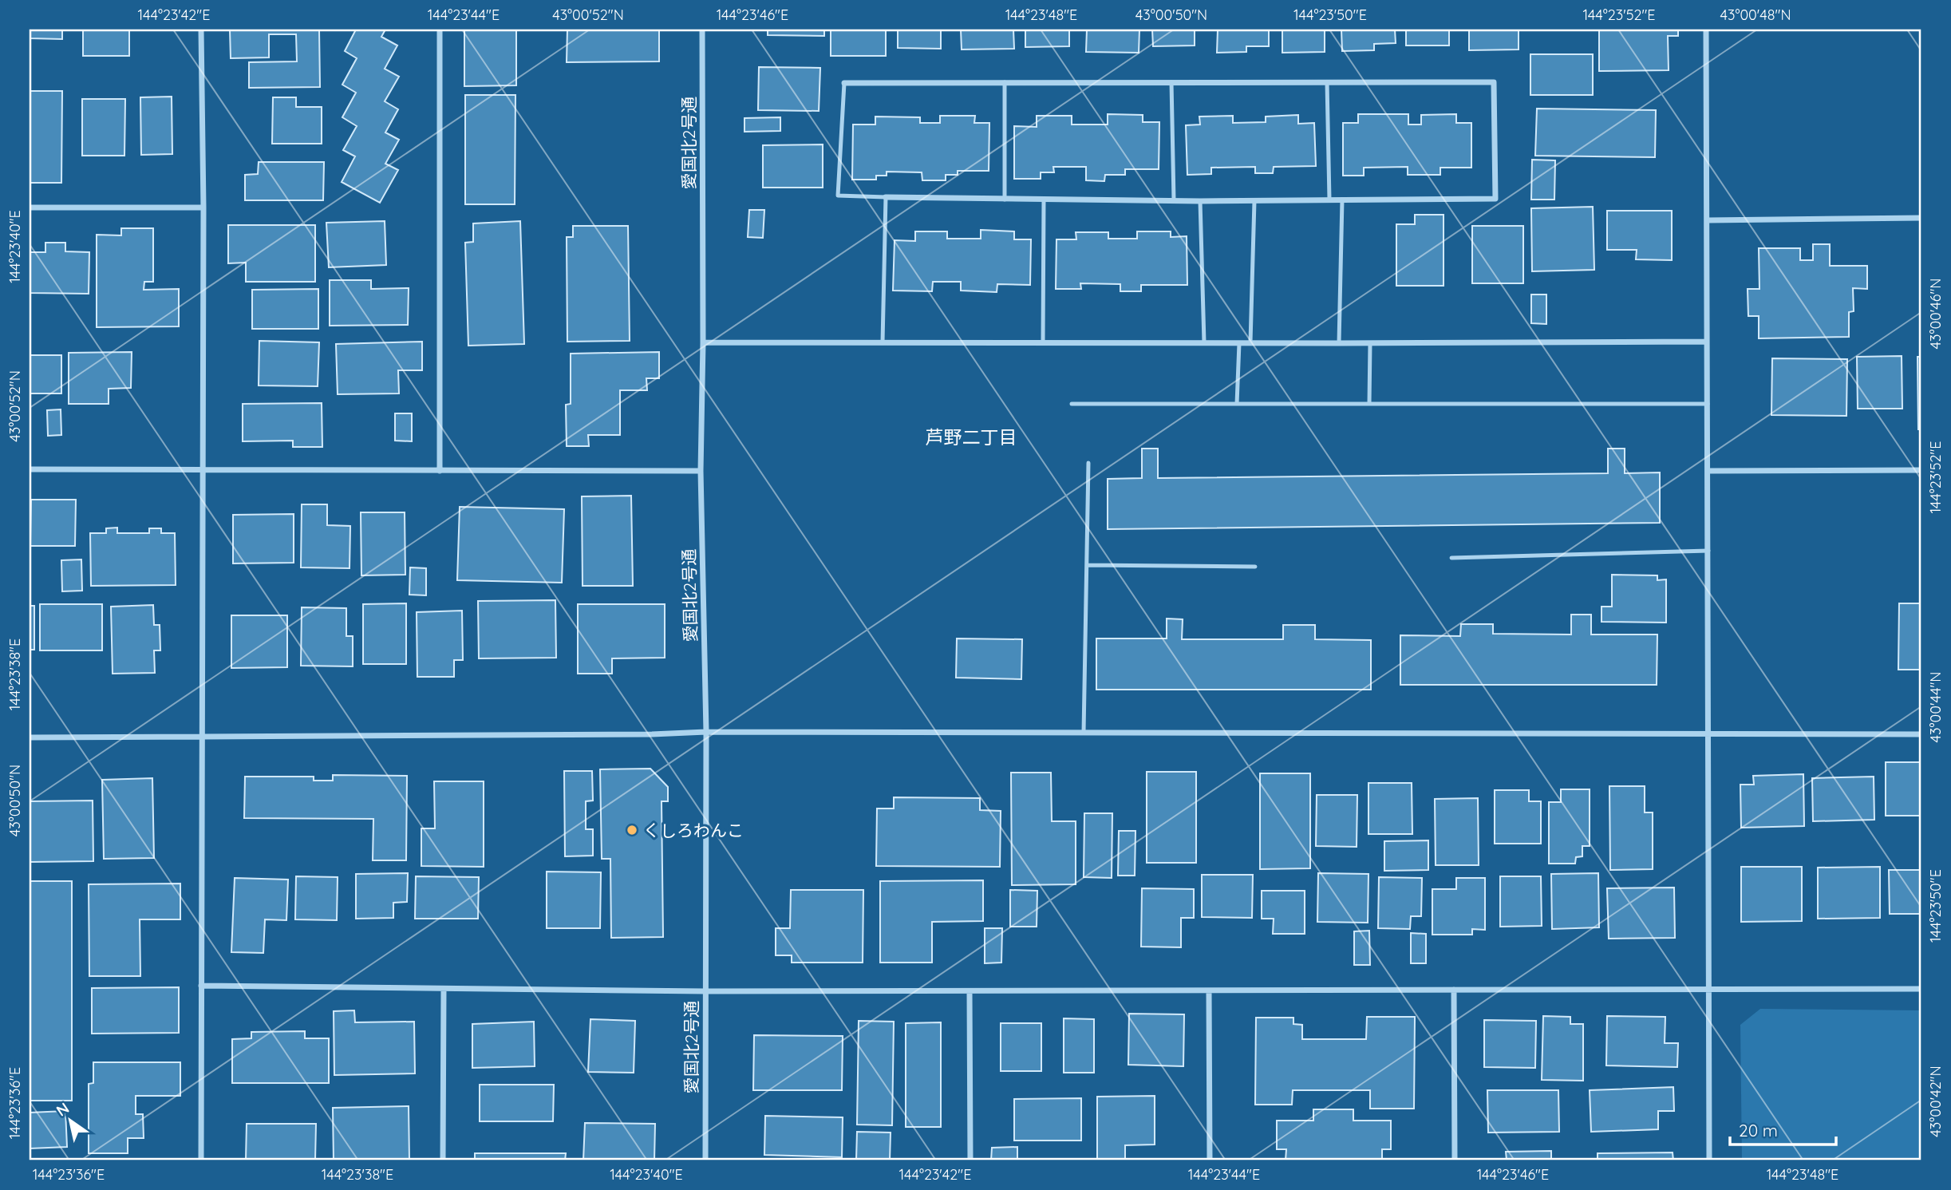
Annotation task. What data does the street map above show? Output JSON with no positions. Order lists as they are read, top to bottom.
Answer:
{
  "streets": {
    "street": ["愛国北2号通"]
  },
  "districts": ["芦野二丁目"],
  "places": ["くしろわんこ"],
  "scale_bar": "20 m",
  "north": "top left",
  "coordinates": [
    "144°23'42\"E",
    "144°23'44\"E",
    "43°00'52\"N",
    "144°23'46\"E",
    "144°23'48\"E",
    "43°00'50\"N",
    "144°23'50\"E",
    "144°23'52\"E",
    "43°00'48\"N",
    "144°23'40\"E",
    "43°00'46\"N",
    "144°23'38\"E",
    "43°00'44\"N",
    "43°00'42\"N",
    "144°23'36\"E"
  ]
}
